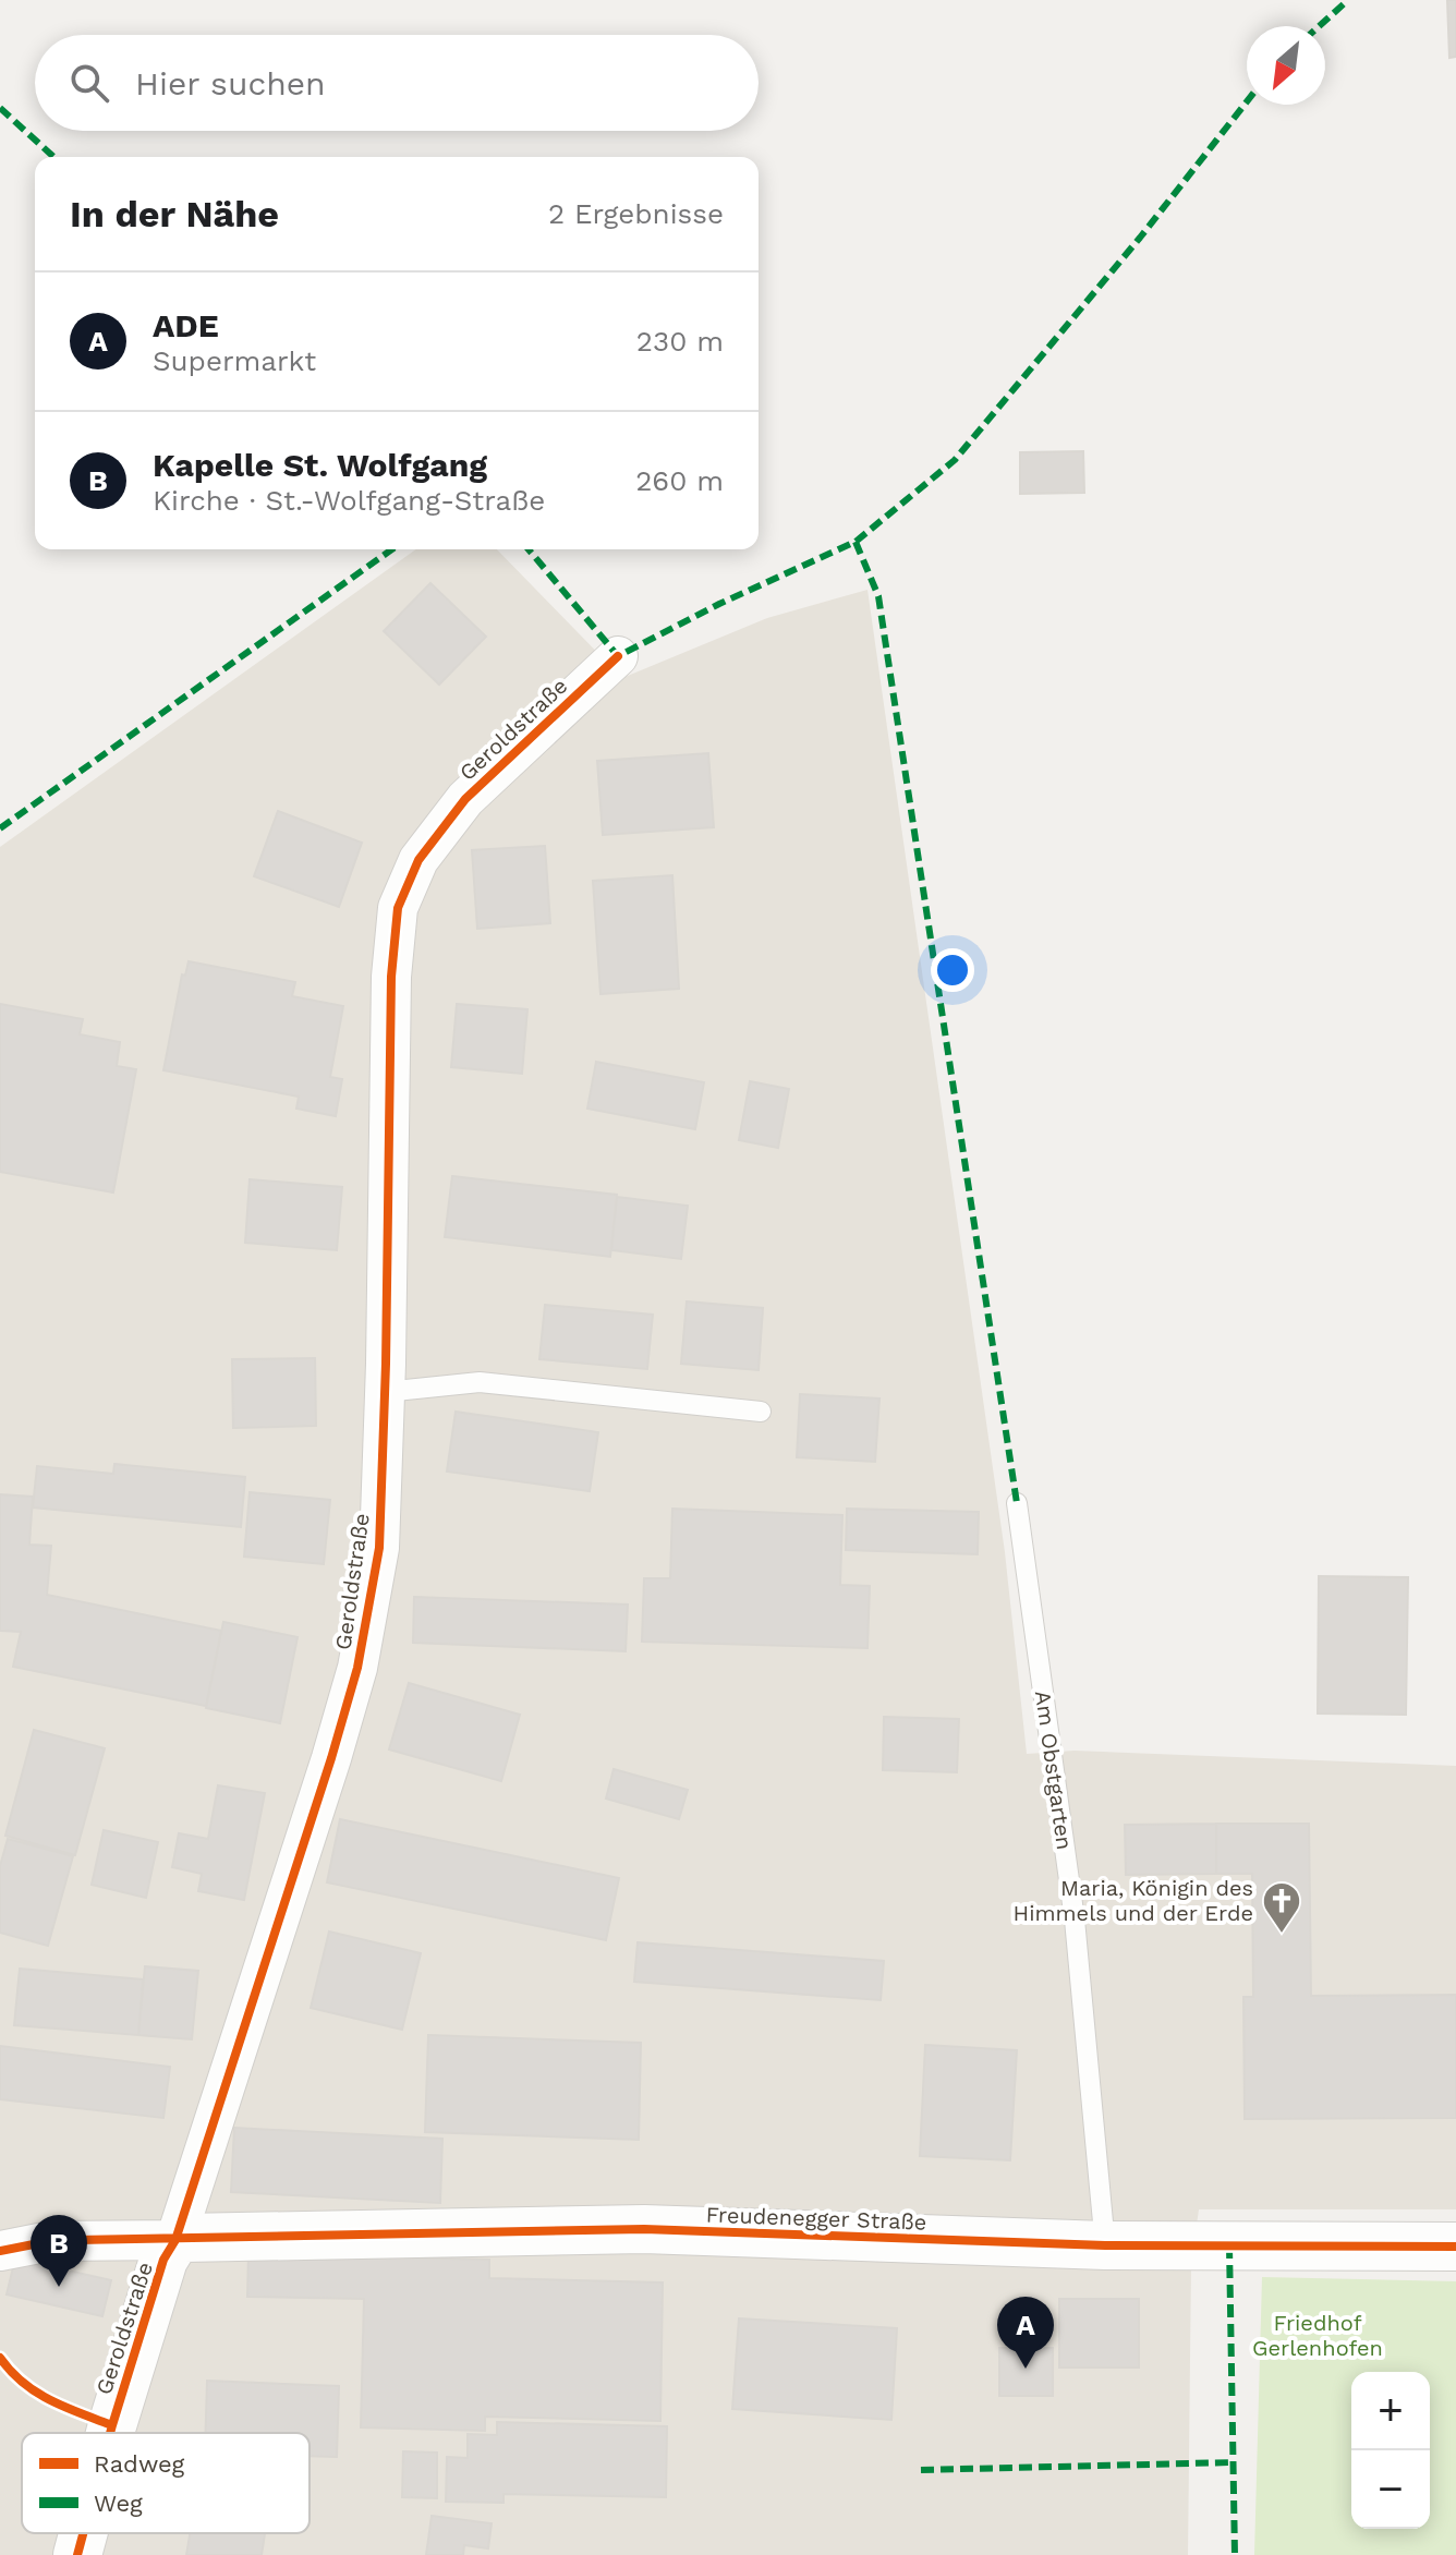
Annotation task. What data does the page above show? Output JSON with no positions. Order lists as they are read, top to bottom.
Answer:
{
  "streets": {
    "street": ["Geroldstraße", "Freudenegger Straße"],
    "lane": ["Am Obstgarten"]
  },
  "crossings": [
    ["Geroldstraße", "Freudenegger Straße"],
    ["Am Obstgarten", "Freudenegger Straße"]
  ],
  "parks": ["Friedhof Gerlenhofen"],
  "places": {
    "church": ["Maria, Königin des Himmels und der Erde"]
  },
  "legend": ["Radweg", "Weg"],
  "north": "bottom left",
  "page": {
    "search": "Hier suchen",
    "heading": ["In der Nähe", "2 Ergebnisse"],
    "list": [
      {
        "mark": "A",
        "name": "ADE",
        "note": "Supermarkt",
        "value": "230 m"
      },
      {
        "mark": "B",
        "name": "Kapelle St. Wolfgang",
        "note": "Kirche · St.-Wolfgang-Straße",
        "value": "260 m"
      }
    ],
    "pins": ["B", "A"],
    "map_buttons": ["+", "−"]
  }
}
